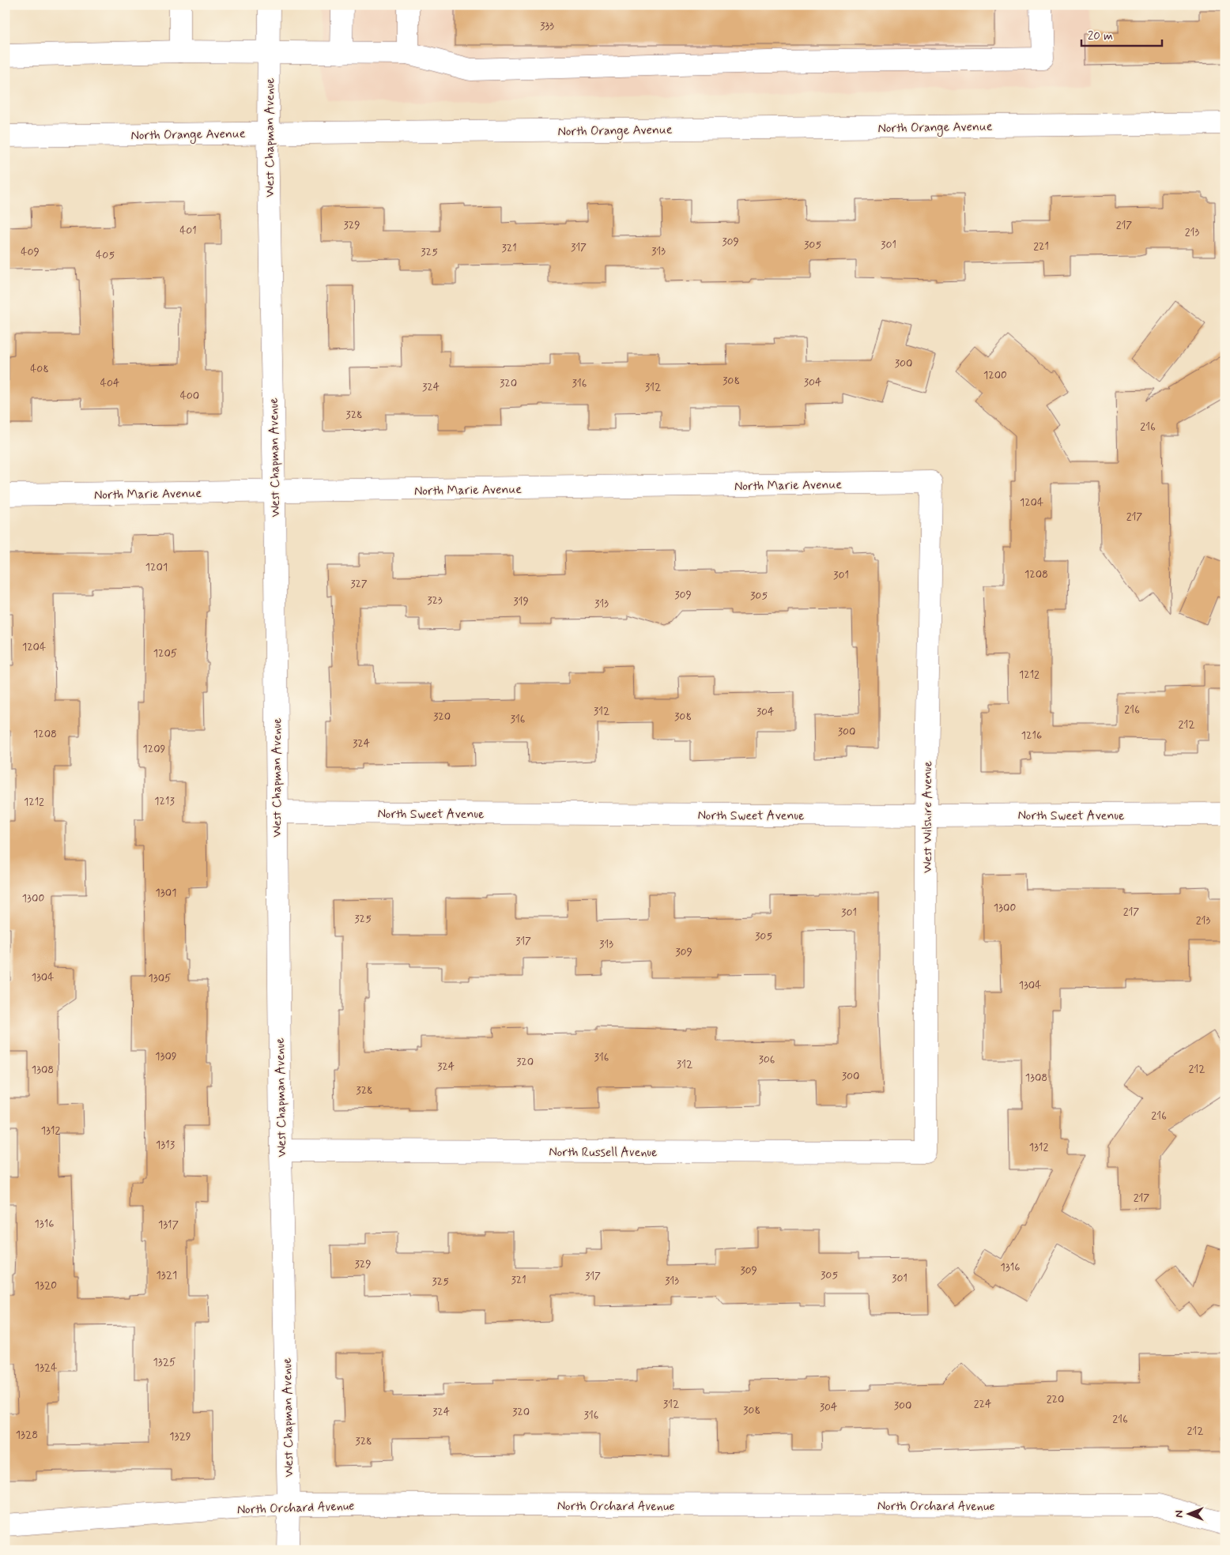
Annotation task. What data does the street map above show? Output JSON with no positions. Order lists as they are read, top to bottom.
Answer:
{
  "streets": {
    "street": [
      "North Orange Avenue",
      "West Chapman Avenue",
      "North Marie Avenue",
      "North Sweet Avenue",
      "West Wilshire Avenue",
      "North Russell Avenue",
      "North Orchard Avenue"
    ]
  },
  "crossings": [
    ["North Orange Avenue", "West Chapman Avenue"],
    ["West Chapman Avenue", "North Marie Avenue"],
    ["West Chapman Avenue", "North Sweet Avenue"],
    ["West Chapman Avenue", "North Russell Avenue"],
    ["West Chapman Avenue", "North Orchard Avenue"],
    ["North Marie Avenue", "West Wilshire Avenue"],
    ["North Sweet Avenue", "West Wilshire Avenue"],
    ["West Wilshire Avenue", "North Russell Avenue"]
  ],
  "house_numbers": [
    "333",
    "329",
    "217",
    "401",
    "213",
    "309",
    "305",
    "301",
    "221",
    "317",
    "321",
    "313",
    "409",
    "325",
    "405",
    "300",
    "408",
    "1200",
    "308",
    "304",
    "404",
    "320",
    "316",
    "324",
    "312",
    "400",
    "328",
    "216",
    "1204",
    "217",
    "1201",
    "1208",
    "301",
    "327",
    "309",
    "305",
    "323",
    "319",
    "313",
    "1204",
    "1205",
    "1212",
    "216",
    "312",
    "304",
    "320",
    "308",
    "316",
    "212",
    "300",
    "1208",
    "1216",
    "324",
    "1209",
    "1213",
    "1212",
    "1301",
    "1300",
    "1300",
    "217",
    "301",
    "325",
    "213",
    "305",
    "317",
    "313",
    "309",
    "1304",
    "1305",
    "1304",
    "1309",
    "316",
    "306",
    "320",
    "312",
    "324",
    "212",
    "1308",
    "300",
    "1308",
    "328",
    "216",
    "1312",
    "1313",
    "1312",
    "217",
    "1316",
    "1317",
    "329",
    "1316",
    "309",
    "1321",
    "305",
    "317",
    "301",
    "321",
    "313",
    "325",
    "1320",
    "1325",
    "1324",
    "220",
    "312",
    "224",
    "300",
    "304",
    "308",
    "324",
    "320",
    "316",
    "216",
    "212",
    "1328",
    "1329",
    "328"
  ],
  "scale_bar": "20 m",
  "north": "left"
}
